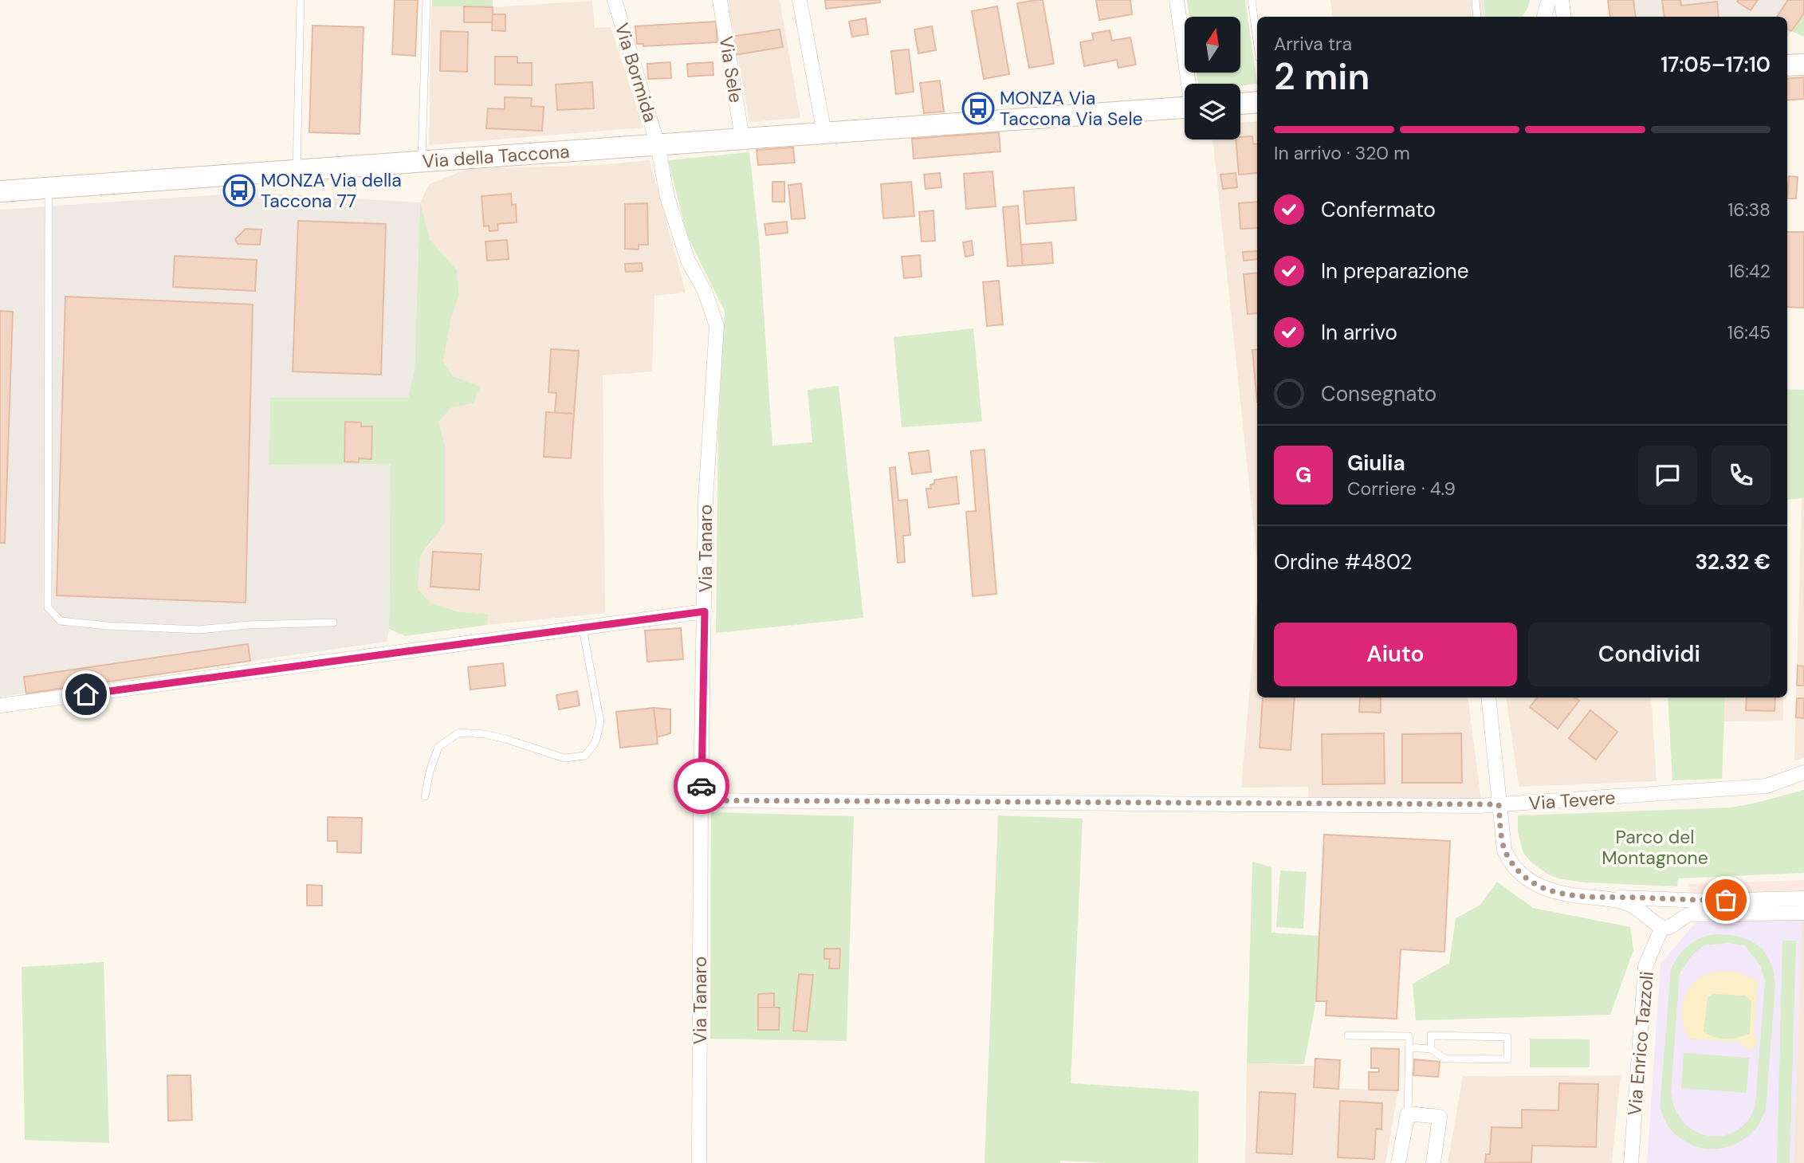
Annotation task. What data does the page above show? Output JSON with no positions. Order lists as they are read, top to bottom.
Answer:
{
  "streets": {
    "main road": ["Via della Taccona"],
    "street": [
      "Via Sele",
      "Via Bormida",
      "Via Tanaro",
      "Via Tevere",
      "Via Enrico Tazzoli"
    ]
  },
  "crossings": [
    ["Via Sele", "Via della Taccona"],
    ["Via Bormida", "Via della Taccona"],
    ["Via Bormida", "Via Tanaro"],
    ["Via della Taccona", "Via Tanaro"],
    ["Via Tanaro", "Via Tevere"]
  ],
  "parks": ["Parco del Montagnone"],
  "places": {
    "bus stop": ["MONZA Via Taccona Via Sele", "MONZA Via della Taccona 77"]
  },
  "north": "top",
  "page": {
    "heading": ["2 min", "Arriva tra", "17:05–17:10"],
    "panel": [
      "Giulia",
      "Corriere · 4.9",
      "Ordine #4802",
      "32.32 €"
    ],
    "bar": "In arrivo · 320 m",
    "list": [
      ["Confermato", "16:38"],
      ["In preparazione", "16:42"],
      ["In arrivo", "16:45"],
      "Consegnato"
    ],
    "round": "G",
    "buttons": ["Aiuto", "Condividi"]
  }
}
